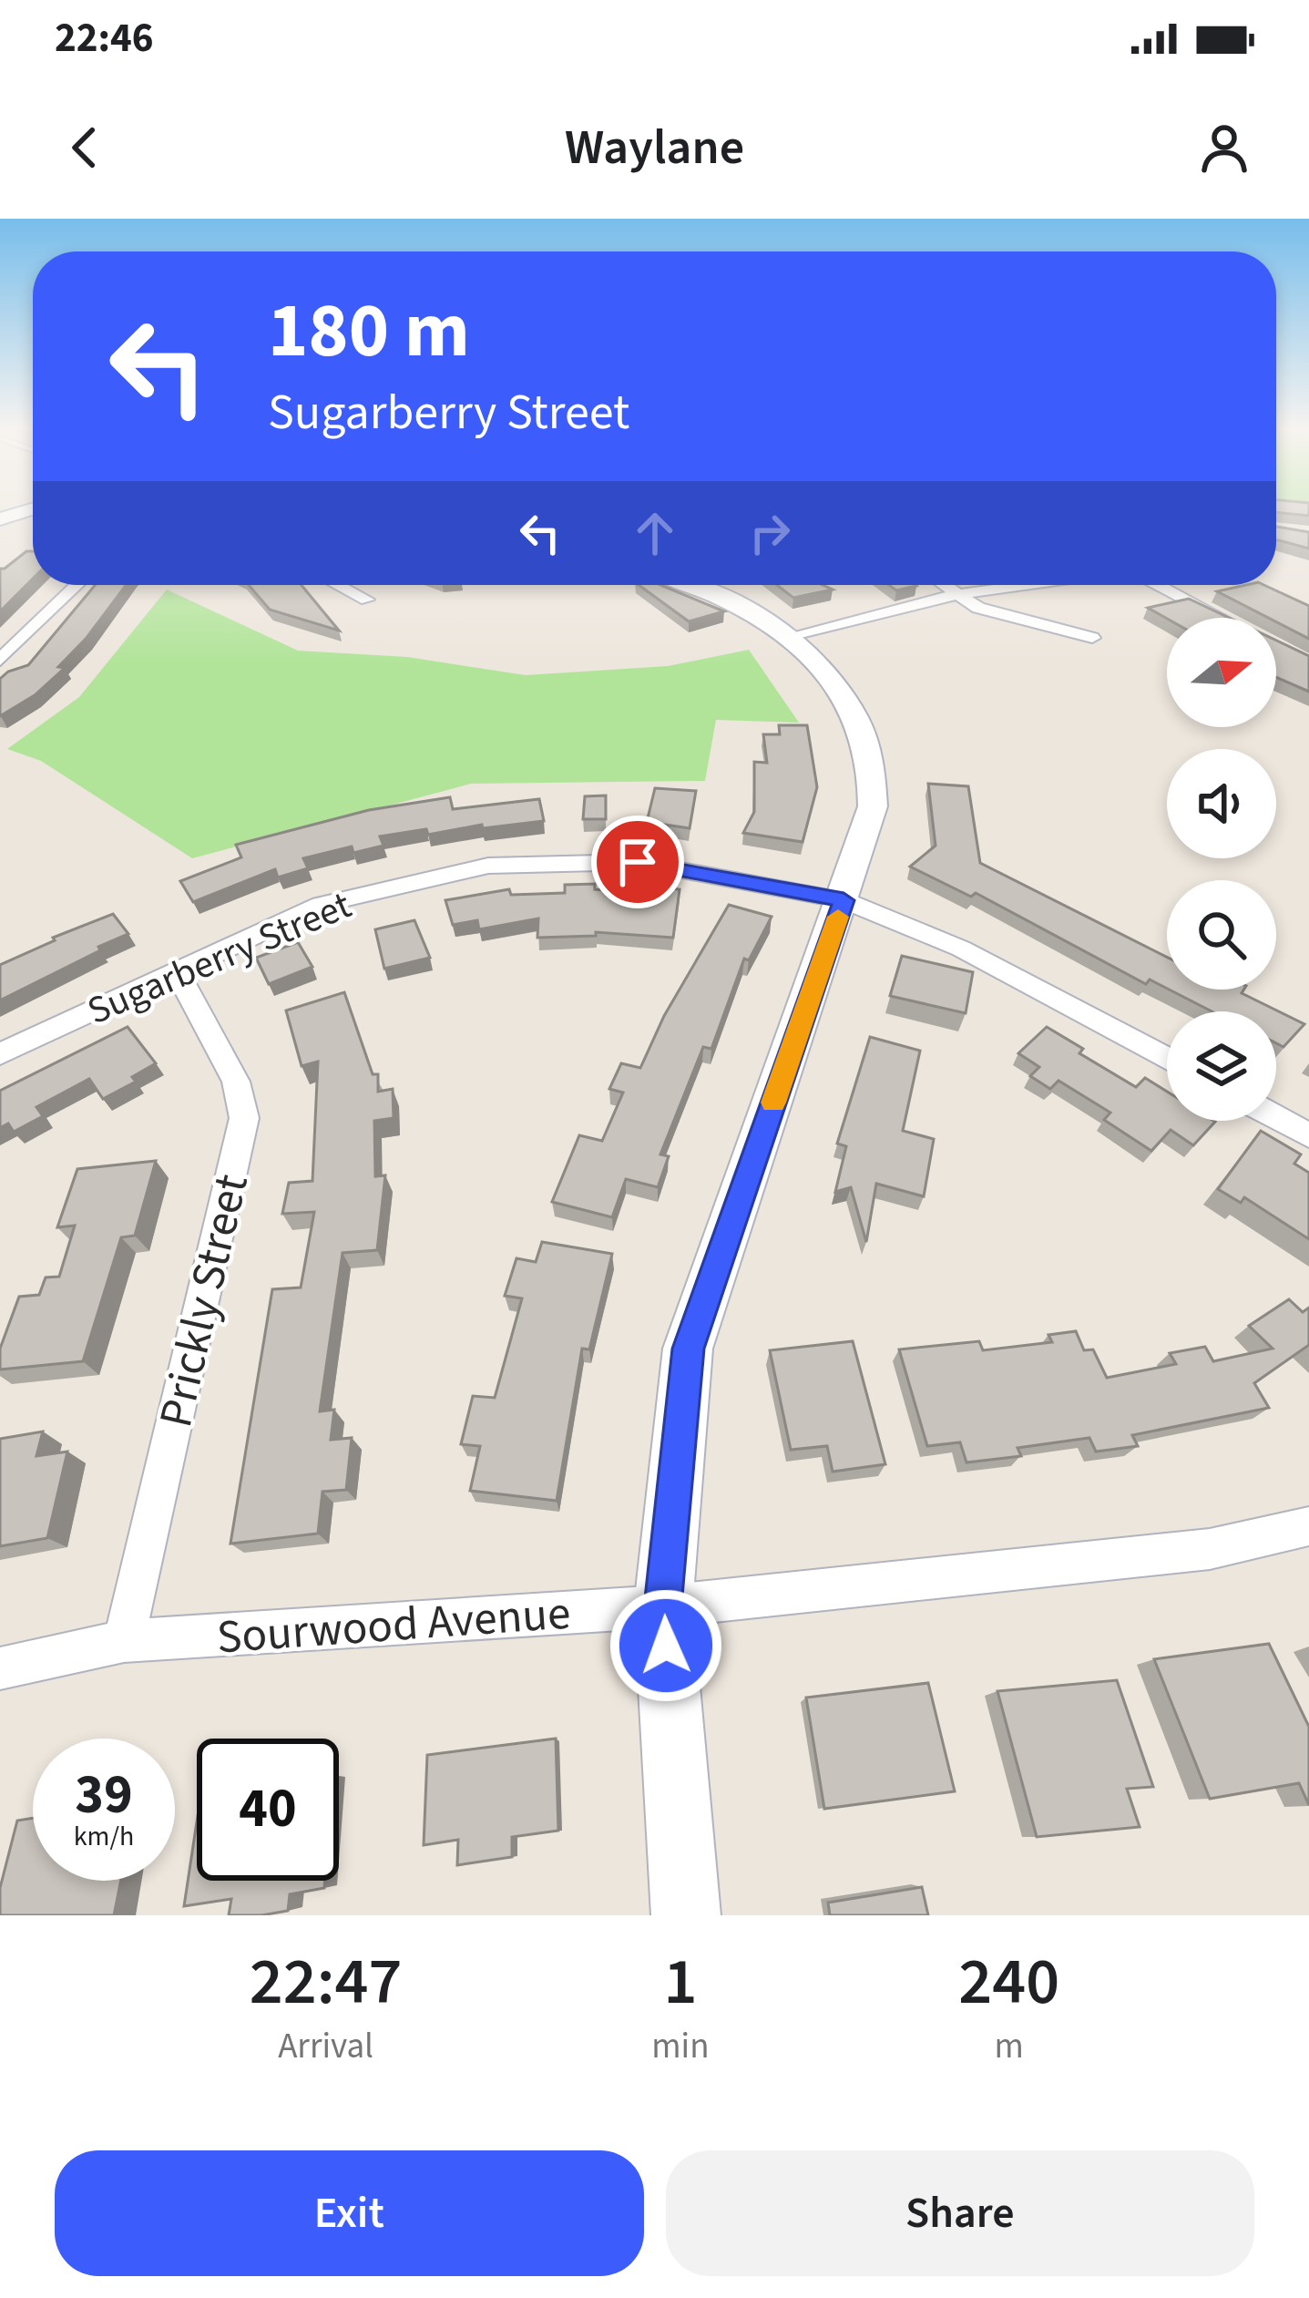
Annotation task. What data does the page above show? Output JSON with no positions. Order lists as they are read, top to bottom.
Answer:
{
  "streets": {
    "street": ["Sugarberry Street", "Prickly Street", "Sourwood Avenue"]
  },
  "crossings": [
    ["Sugarberry Street", "Prickly Street"],
    ["Prickly Street", "Sourwood Avenue"]
  ],
  "north": "right",
  "page": {
    "status": "22:46",
    "header": "Waylane",
    "turn": ["180 m", "Sugarberry Street"],
    "speed": "39 km/h",
    "limit": "40",
    "eta": [
      "22:47",
      "Arrival",
      "1",
      "min",
      "240",
      "m"
    ],
    "buttons": ["Exit", "Share"]
  }
}
